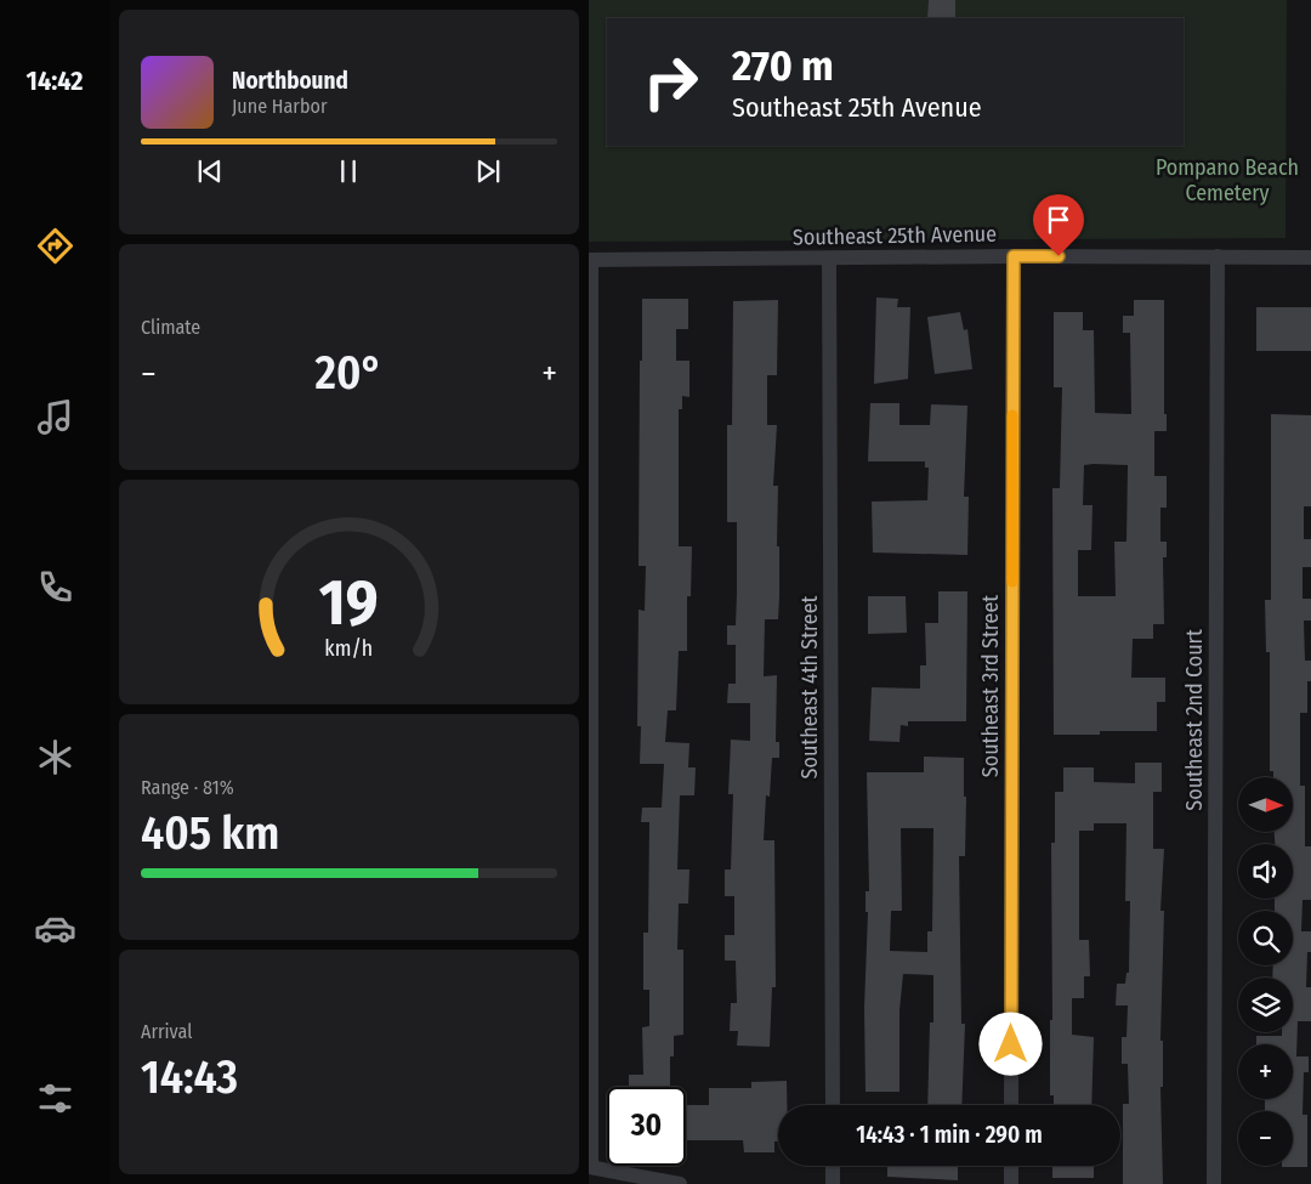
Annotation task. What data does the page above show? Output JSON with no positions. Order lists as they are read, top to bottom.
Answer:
{
  "streets": {
    "street": [
      "Southeast 25th Avenue",
      "Southeast 3rd Street",
      "Southeast 4th Street",
      "Southeast 2nd Court"
    ]
  },
  "crossings": [
    ["Southeast 25th Avenue", "Southeast 3rd Street"],
    ["Southeast 25th Avenue", "Southeast 4th Street"],
    ["Southeast 25th Avenue", "Southeast 2nd Court"]
  ],
  "parks": ["Pompano Beach Cemetery"],
  "north": "right",
  "page": {
    "tabs": "14:42",
    "turn": ["270 m", "Southeast 25th Avenue"],
    "song": ["Northbound", "June Harbor"],
    "tile": [
      "Climate",
      ["Range · 81%", "405 km"],
      ["Arrival", "14:43"]
    ],
    "heat": ["−", "20°", "+"],
    "map_buttons": ["+", "−"],
    "limit": "30",
    "trip": "14:43 · 1 min · 290 m",
    "gauge": ["19", "km/h"]
  }
}
